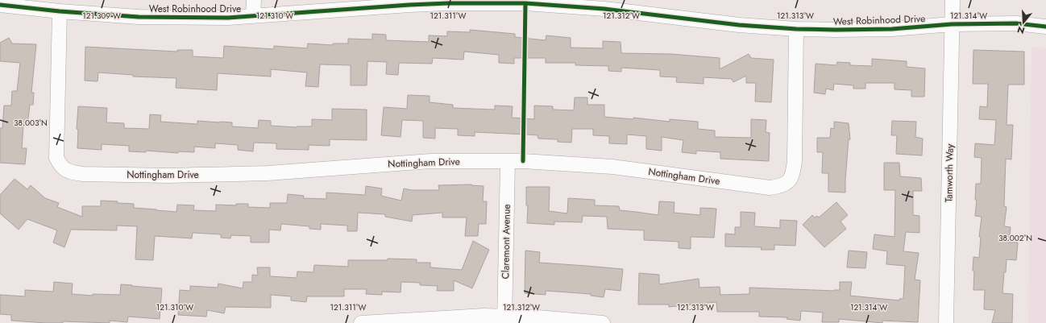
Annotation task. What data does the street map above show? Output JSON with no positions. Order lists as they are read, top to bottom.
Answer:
{
  "streets": {
    "street": [
      "West Robinhood Drive",
      "Nottingham Drive",
      "Tamworth Way",
      "Claremont Avenue"
    ]
  },
  "crossings": [
    ["West Robinhood Drive", "Nottingham Drive"],
    ["West Robinhood Drive", "Tamworth Way"],
    ["Nottingham Drive", "Claremont Avenue"]
  ],
  "north": "bottom",
  "coordinates": [
    "121.309°W",
    "121.310°W",
    "121.311°W",
    "121.312°W",
    "121.313°W",
    "121.314°W",
    "38.003°N",
    "38.002°N"
  ]
}
